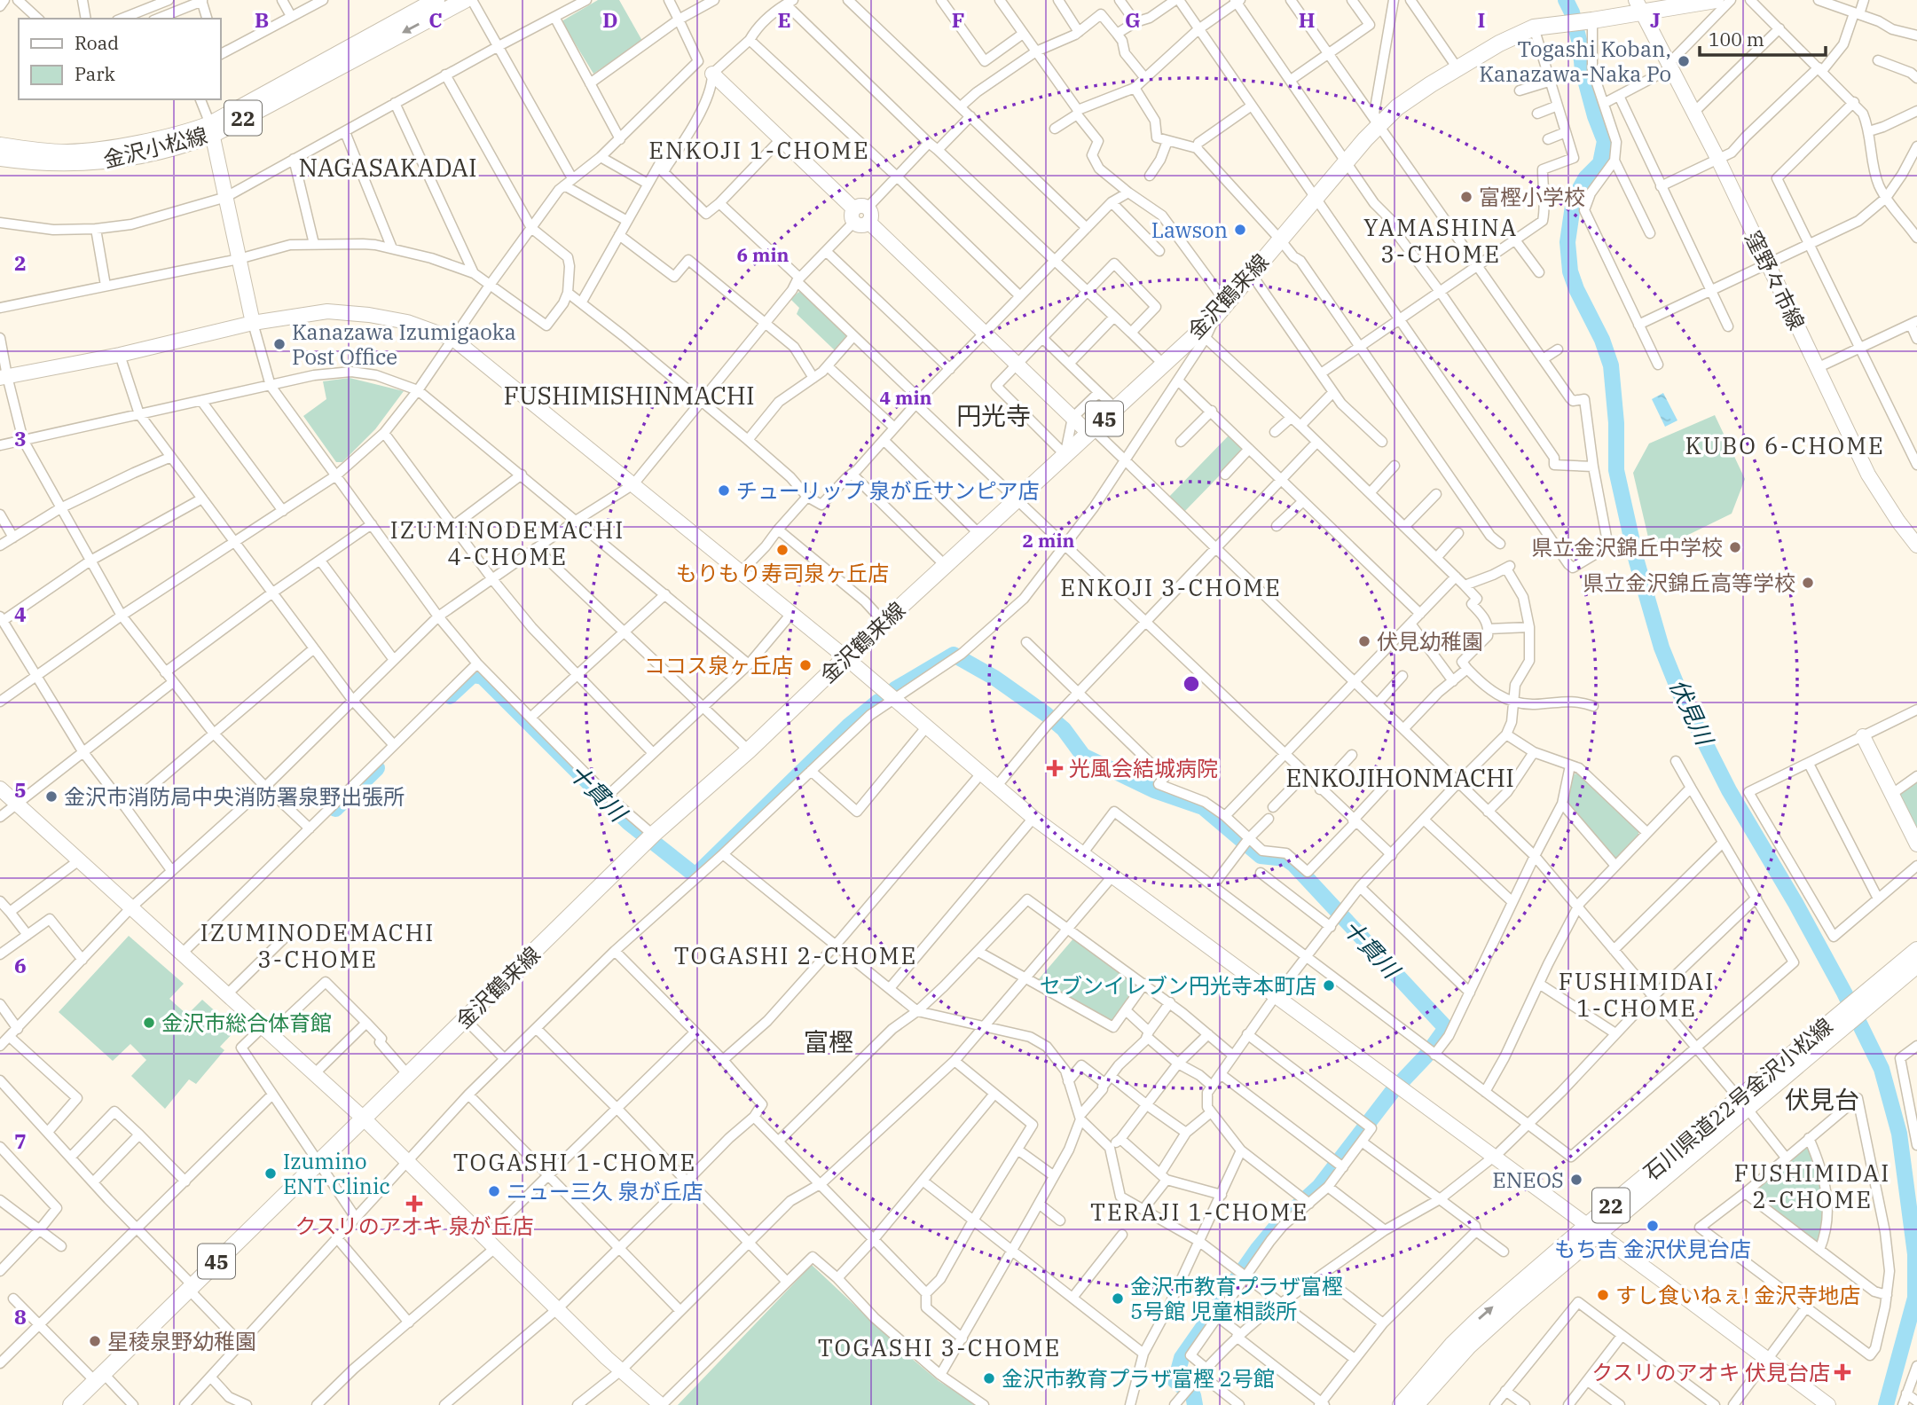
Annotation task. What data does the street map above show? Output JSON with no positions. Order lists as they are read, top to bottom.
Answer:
{
  "streets": {
    "main road": [
      "22",
      "金沢小松線",
      "金沢鶴来線",
      "45",
      "石川県道22号金沢小松線"
    ],
    "street": ["窪野々市線"]
  },
  "crossings": [
    ["窪野々市線", "金沢鶴来線"]
  ],
  "districts": [
    "ENKOJI 1-CHOME",
    "NAGASAKADAI",
    "YAMASHINA 3-CHOME",
    "FUSHIMISHINMACHI",
    "円光寺",
    "KUBO 6-CHOME",
    "IZUMINODEMACHI 4-CHOME",
    "ENKOJI 3-CHOME",
    "ENKOJIHONMACHI",
    "IZUMINODEMACHI 3-CHOME",
    "TOGASHI 2-CHOME",
    "FUSHIMIDAI 1-CHOME",
    "富樫",
    "伏見台",
    "TOGASHI 1-CHOME",
    "FUSHIMIDAI 2-CHOME",
    "TERAJI 1-CHOME",
    "TOGASHI 3-CHOME"
  ],
  "water": ["伏見川", "十貫川"],
  "places": {
    "other": [
      "Togashi Koban, Kanazawa-Naka Po",
      "富樫小学校",
      "Lawson",
      "Kanazawa Izumigaoka Post Office",
      "チューリップ 泉が丘サンピア店",
      "県立金沢錦丘中学校",
      "もりもり寿司泉ヶ丘店",
      "県立金沢錦丘高等学校",
      "伏見幼稚園",
      "ココス泉ヶ丘店",
      "金沢市消防局中央消防署泉野出張所",
      "セブンイレブン円光寺本町店",
      "金沢市総合体育館",
      "Izumino ENT Clinic",
      "ENEOS",
      "ニュー三久 泉が丘店",
      "もち吉 金沢伏見台店",
      "すし食いねぇ! 金沢寺地店",
      "金沢市教育プラザ富樫 5号館 児童相談所",
      "星稜泉野幼稚園",
      "金沢市教育プラザ富樫 2号館"
    ],
    "health": ["光風会結城病院", "クスリのアオキ 泉が丘店", "クスリのアオキ 伏見台店"]
  },
  "legend": ["Road", "Park"],
  "scale_bar": "100 m",
  "grid": {
    "columns": [
      "B",
      "C",
      "D",
      "E",
      "F",
      "G",
      "H",
      "I",
      "J"
    ],
    "rows": [
      "2",
      "3",
      "4",
      "5",
      "6",
      "7",
      "8"
    ]
  },
  "rings": ["6 min", "4 min", "2 min"]
}
